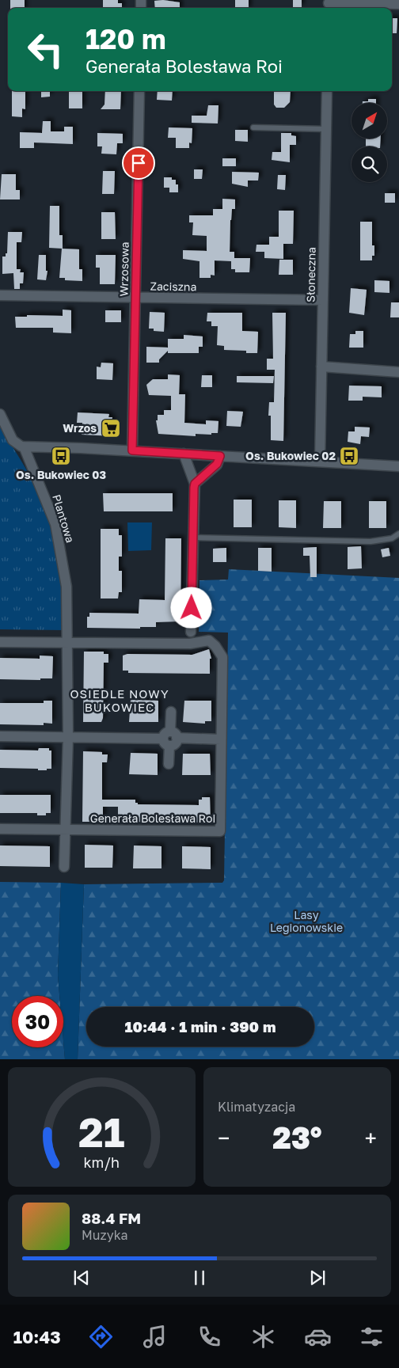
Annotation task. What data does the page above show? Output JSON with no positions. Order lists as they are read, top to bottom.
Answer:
{
  "streets": {
    "street": [
      "Wrzosowa",
      "Słoneczna",
      "Zaciszna",
      "Plantowa",
      "Generała Bolesława Roi"
    ]
  },
  "crossings": [
    ["Wrzosowa", "Zaciszna"],
    ["Słoneczna", "Zaciszna"],
    ["Plantowa", "Generała Bolesława Roi"]
  ],
  "districts": ["OSIEDLE NOWY BUKOWIEC"],
  "parks": ["Lasy Legionowskie"],
  "places": {
    "supermarket": ["Wrzos"],
    "bus stop": ["Os. Bukowiec 03", "Os. Bukowiec 02"]
  },
  "north": "top right",
  "page": {
    "turn": ["120 m", "Generała Bolesława Roi"],
    "limit": "30",
    "trip": "10:44 · 1 min · 390 m",
    "tile": "Klimatyzacja",
    "heat": ["−", "23°", "+"],
    "song": ["88.4 FM", "Muzyka"],
    "tabs": "10:43",
    "gauge": ["21", "km/h"]
  }
}
